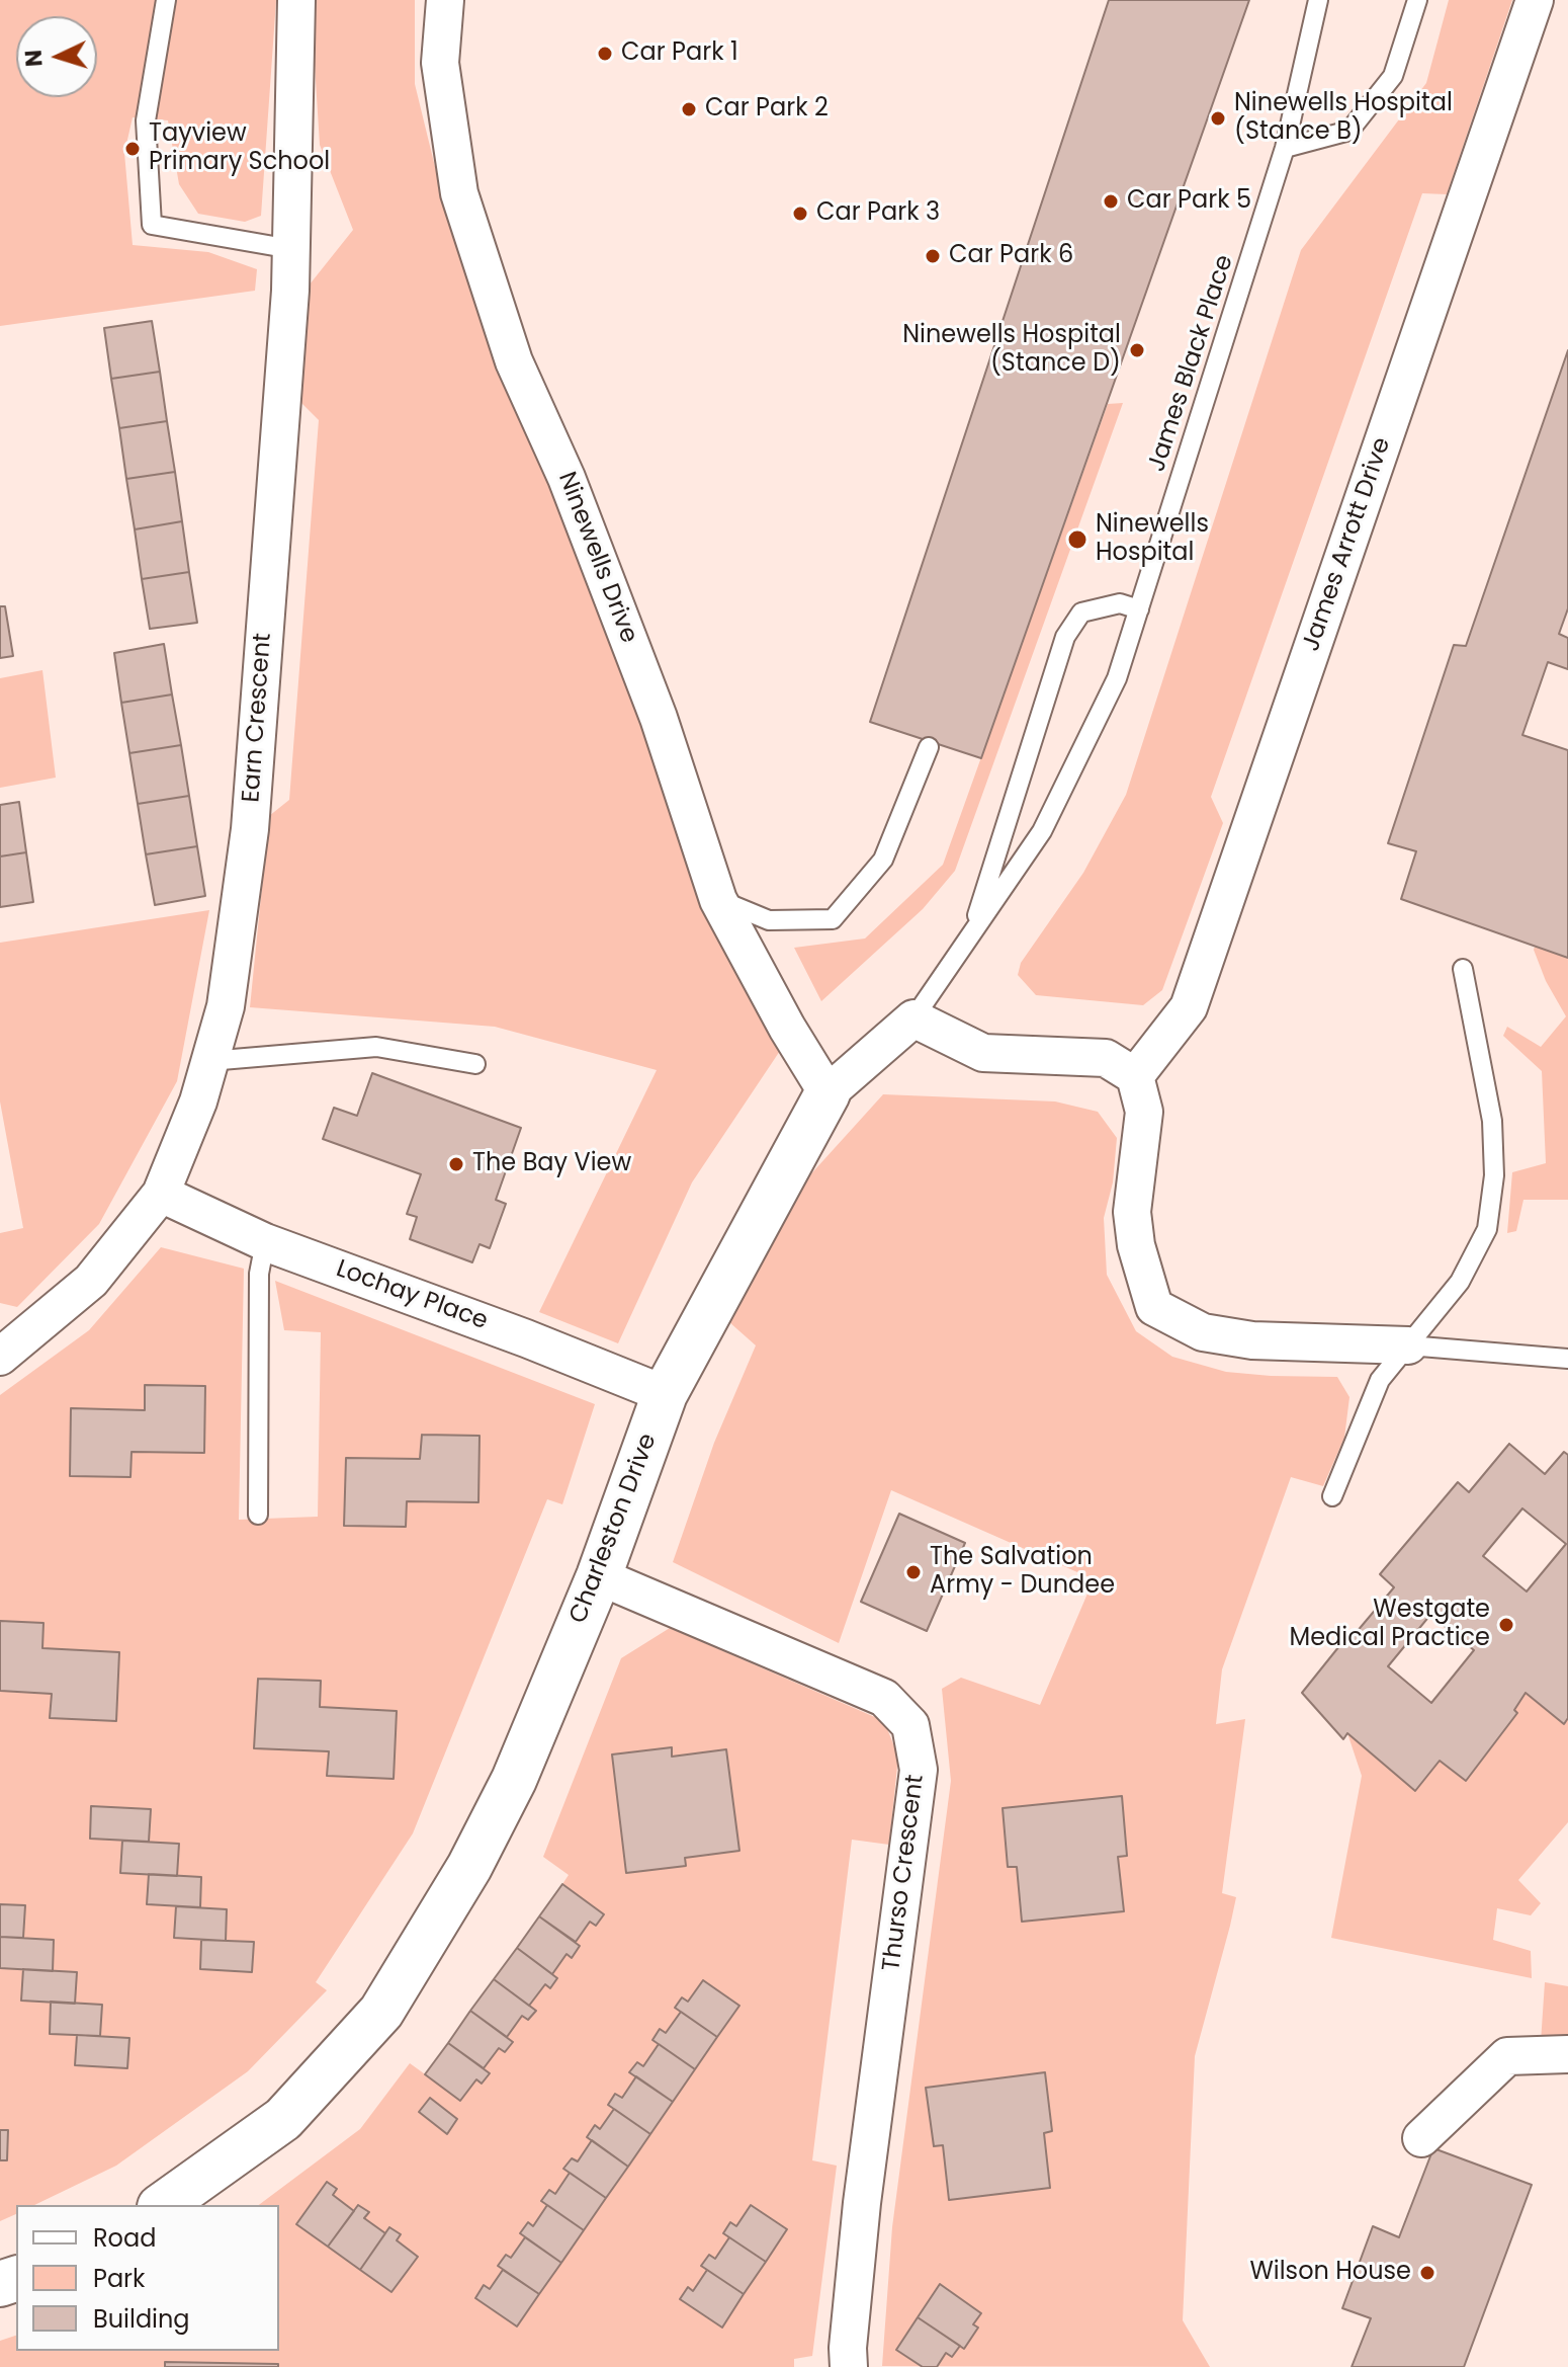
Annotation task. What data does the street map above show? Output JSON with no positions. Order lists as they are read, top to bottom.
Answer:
{
  "streets": {
    "street": [
      "James Arrott Drive",
      "Ninewells Drive",
      "Earn Crescent",
      "Lochay Place",
      "Charleston Drive",
      "Thurso Crescent"
    ],
    "lane": ["James Black Place"]
  },
  "crossings": [
    ["James Black Place", "Charleston Drive"],
    ["Ninewells Drive", "Charleston Drive"],
    ["Earn Crescent", "Lochay Place"],
    ["Lochay Place", "Charleston Drive"],
    ["Charleston Drive", "Thurso Crescent"]
  ],
  "places": [
    "Car Park 1",
    "Car Park 2",
    "Ninewells Hospital (Stance B)",
    "Tayview Primary School",
    "Car Park 5",
    "Car Park 3",
    "Car Park 6",
    "Ninewells Hospital (Stance D)",
    "Ninewells Hospital",
    "The Bay View",
    "The Salvation Army - Dundee",
    "Westgate Medical Practice",
    "Wilson House"
  ],
  "legend": ["Road", "Park", "Building"],
  "north": "left"
}
